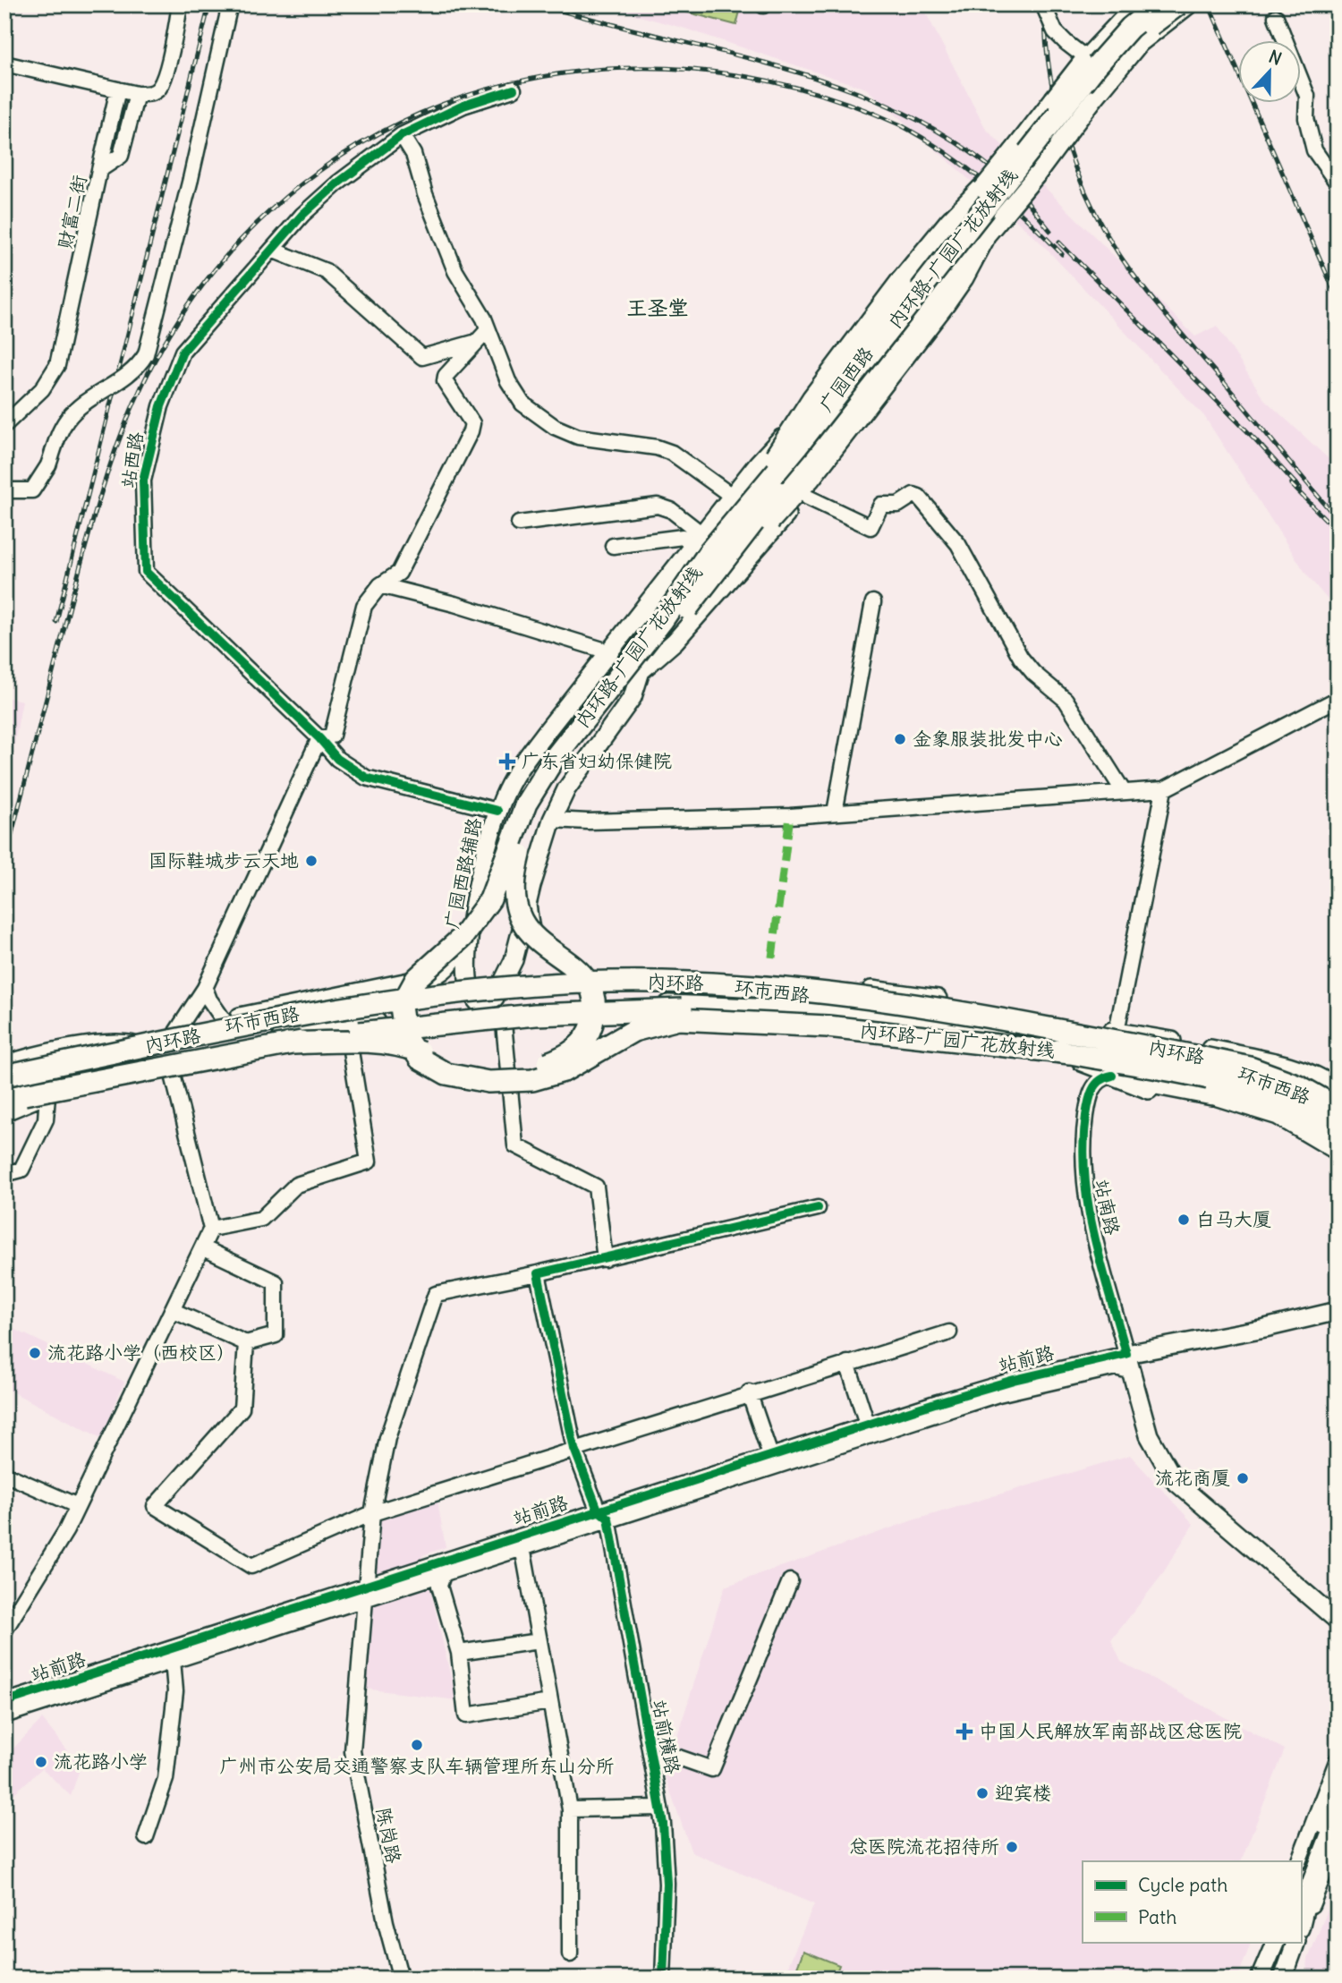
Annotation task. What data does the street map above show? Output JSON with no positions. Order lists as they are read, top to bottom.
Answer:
{
  "streets": {
    "highway": ["内环路-广园广花放射线", "内环路"],
    "main road": [
      "广园西路",
      "广园西路辅路",
      "环市西路",
      "站南路",
      "站前路"
    ],
    "street": [
      "财富二街",
      "站西路",
      "站前横路",
      "陈岗路"
    ]
  },
  "crossings": [
    ["内环路-广园广花放射线", "内环路"],
    ["内环路-广园广花放射线", "环市西路"],
    ["广园西路", "广园西路辅路"],
    ["站西路", "广园西路辅路"],
    ["广园西路辅路", "内环路"],
    ["广园西路辅路", "环市西路"],
    ["内环路", "环市西路"],
    ["站南路", "站前路"],
    ["站前路", "站前横路"],
    ["站前路", "陈岗路"],
    ["站前横路", "陈岗路"]
  ],
  "districts": ["王圣堂"],
  "places": {
    "other": [
      "金象服装批发中心",
      "国际鞋城步云天地",
      "白马大厦",
      "流花路小学（西校区）",
      "流花商厦",
      "广州市公安局交通警察支队车辆管理所东山分所",
      "流花路小学",
      "迎宾楼",
      "总医院流花招待所"
    ],
    "health": ["广东省妇幼保健院", "中国人民解放军南部战区总医院"]
  },
  "legend": ["Cycle path", "Path"],
  "north": "top"
}
